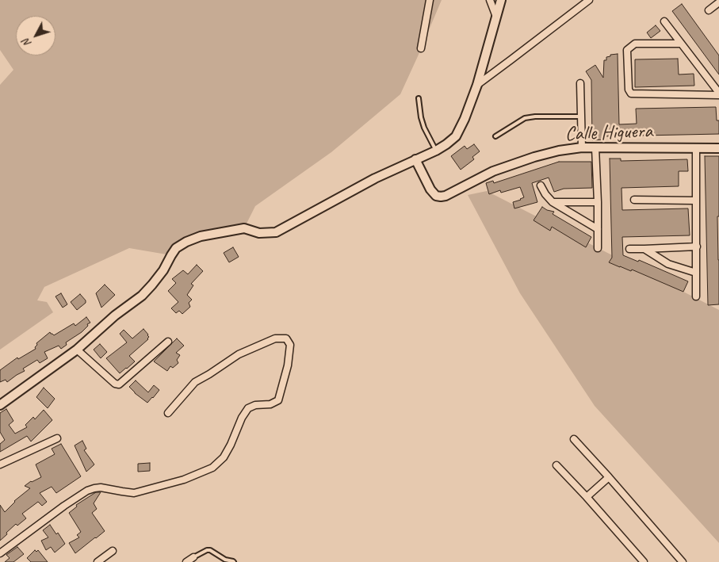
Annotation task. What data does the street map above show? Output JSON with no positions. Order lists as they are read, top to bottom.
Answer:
{
  "streets": {
    "street": ["Calle Higuera"]
  },
  "north": "bottom left"
}
